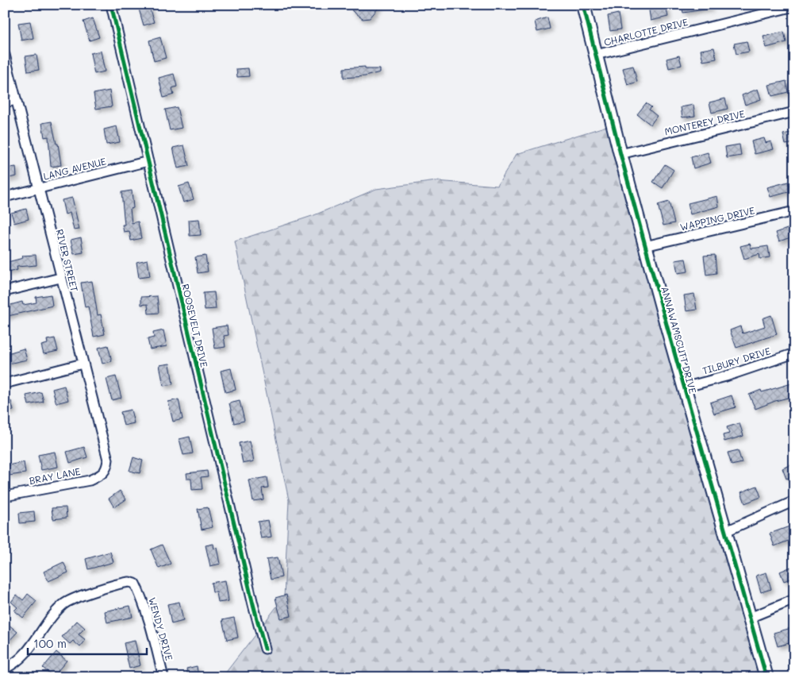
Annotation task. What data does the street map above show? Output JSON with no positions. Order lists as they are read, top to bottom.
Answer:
{
  "streets": {
    "street": [
      "CHARLOTTE DRIVE",
      "MONTEREY DRIVE",
      "LANG AVENUE",
      "WAPPING DRIVE",
      "RIVER STREET",
      "ROOSEVELT DRIVE",
      "ANNAWAMSCUTT DRIVE",
      "TILBURY DRIVE",
      "BRAY LANE",
      "WENDY DRIVE"
    ]
  },
  "crossings": [
    ["CHARLOTTE DRIVE", "ANNAWAMSCUTT DRIVE"],
    ["MONTEREY DRIVE", "ANNAWAMSCUTT DRIVE"],
    ["LANG AVENUE", "RIVER STREET"],
    ["LANG AVENUE", "ROOSEVELT DRIVE"],
    ["WAPPING DRIVE", "ANNAWAMSCUTT DRIVE"],
    ["RIVER STREET", "BRAY LANE"],
    ["ANNAWAMSCUTT DRIVE", "TILBURY DRIVE"]
  ],
  "scale_bar": "100 m"
}
